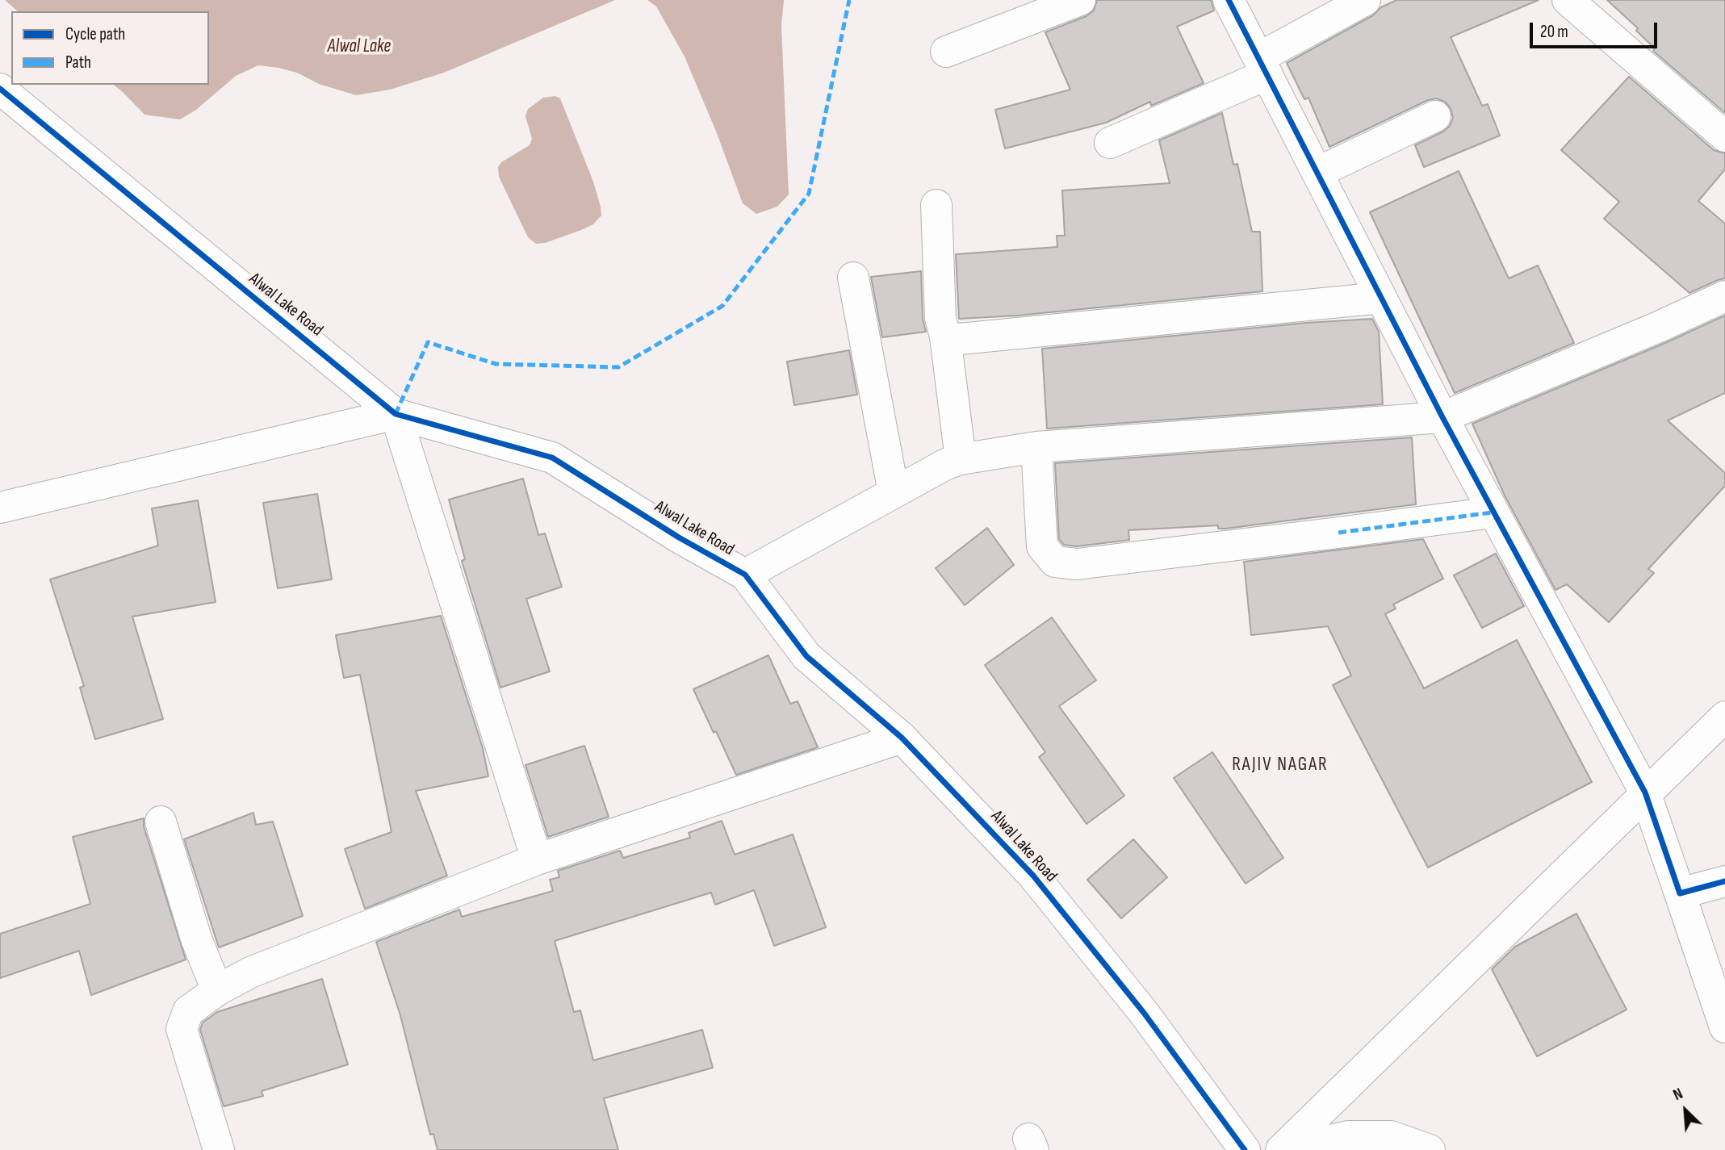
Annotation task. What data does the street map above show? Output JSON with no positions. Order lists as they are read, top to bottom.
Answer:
{
  "streets": {
    "street": ["Alwal Lake Road"]
  },
  "districts": ["RAJIV NAGAR"],
  "water": ["Alwal Lake"],
  "legend": ["Cycle path", "Path"],
  "scale_bar": "20 m",
  "north": "top left"
}
